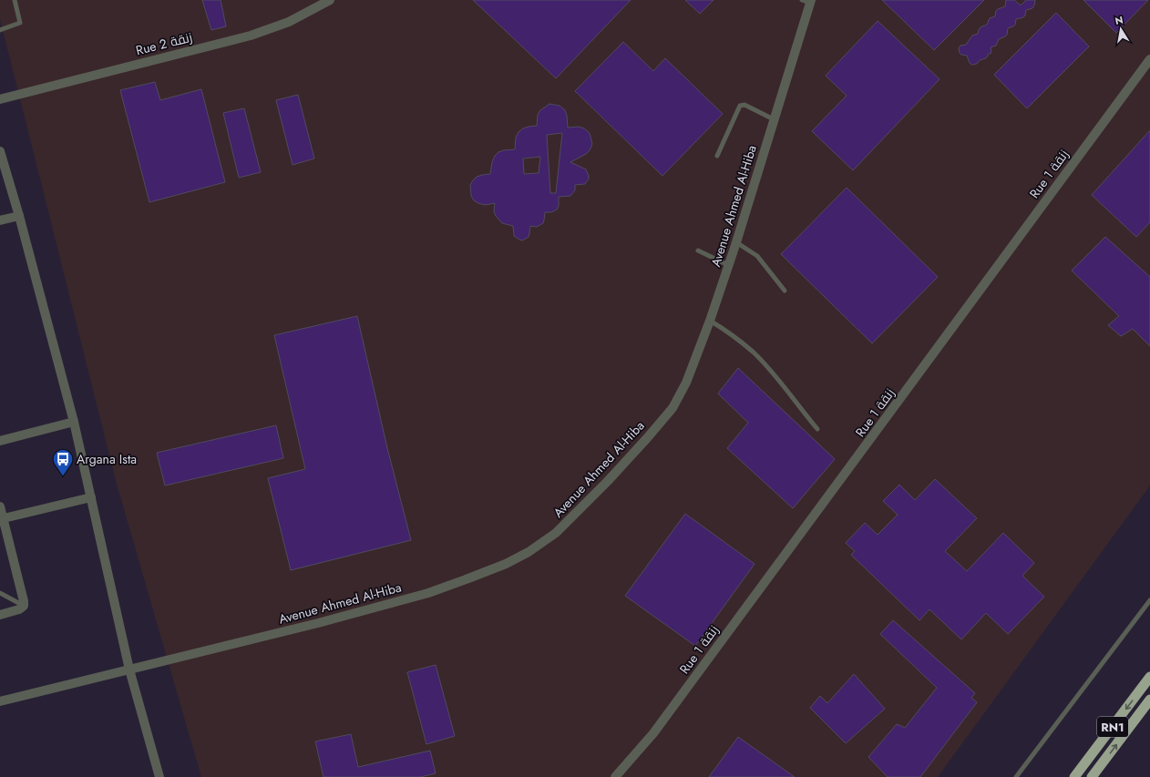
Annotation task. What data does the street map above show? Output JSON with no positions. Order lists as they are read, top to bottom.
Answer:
{
  "streets": {
    "highway": ["RN1"],
    "street": ["Rue 2 زنقة", "Rue 1 زنقة", "Avenue Ahmed Al-Hiba"]
  },
  "places": {
    "bus stop": ["Argana Ista"]
  },
  "north": "top"
}
